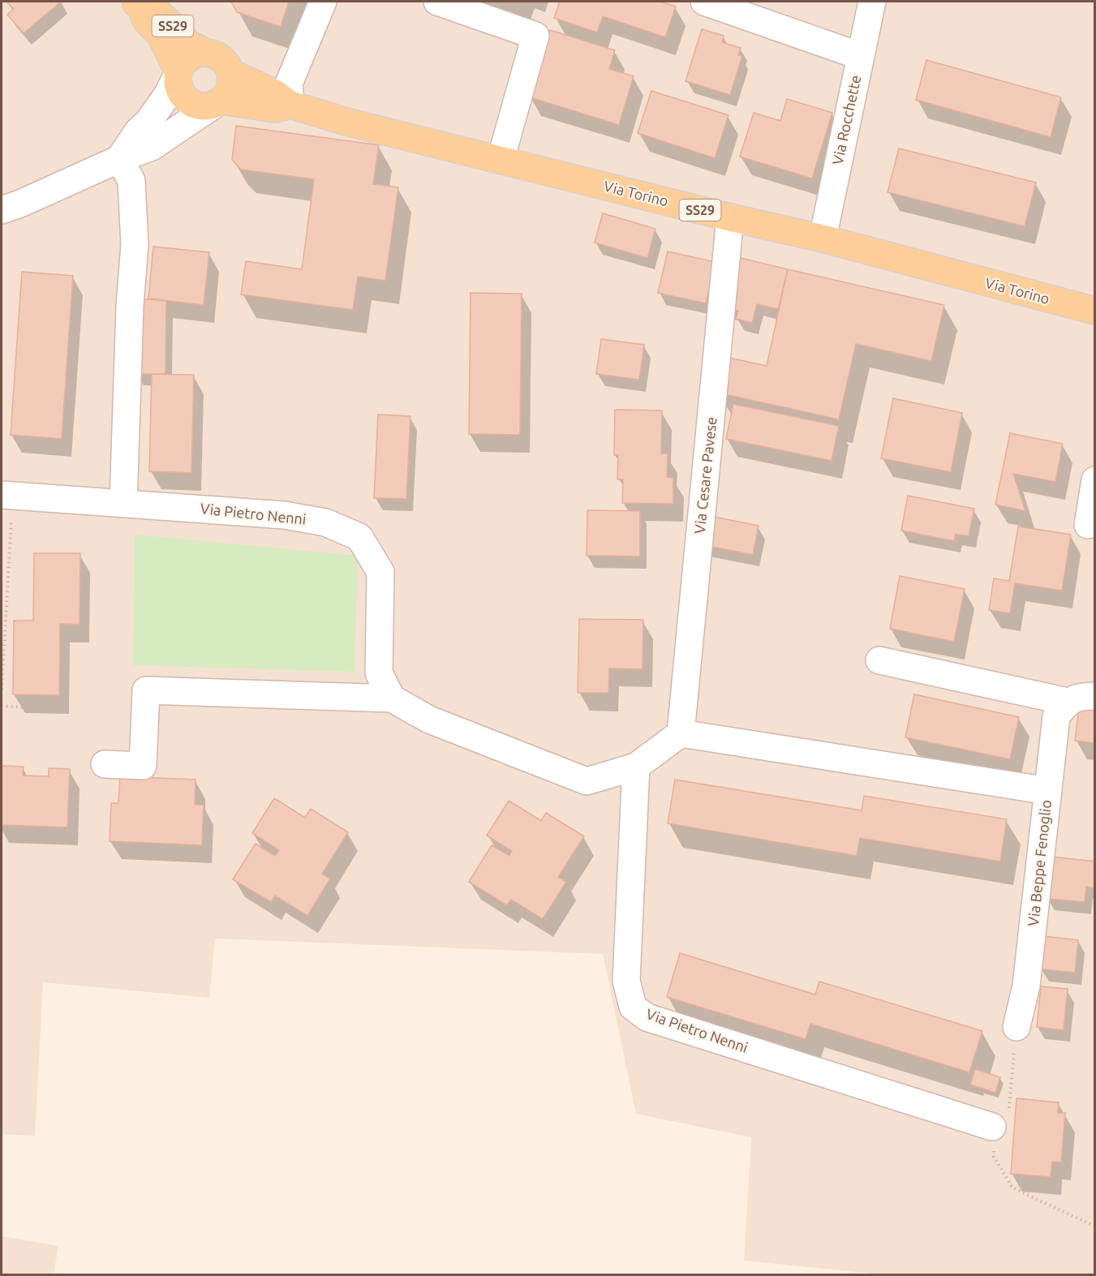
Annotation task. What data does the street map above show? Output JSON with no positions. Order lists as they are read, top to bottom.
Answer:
{
  "streets": {
    "main road": ["SS29", "Via Torino"],
    "street": [
      "Via Rocchette",
      "Via Cesare Pavese",
      "Via Pietro Nenni",
      "Via Beppe Fenoglio"
    ]
  },
  "crossings": [
    ["Via Rocchette", "Via Torino"],
    ["Via Torino", "Via Cesare Pavese"]
  ]
}
